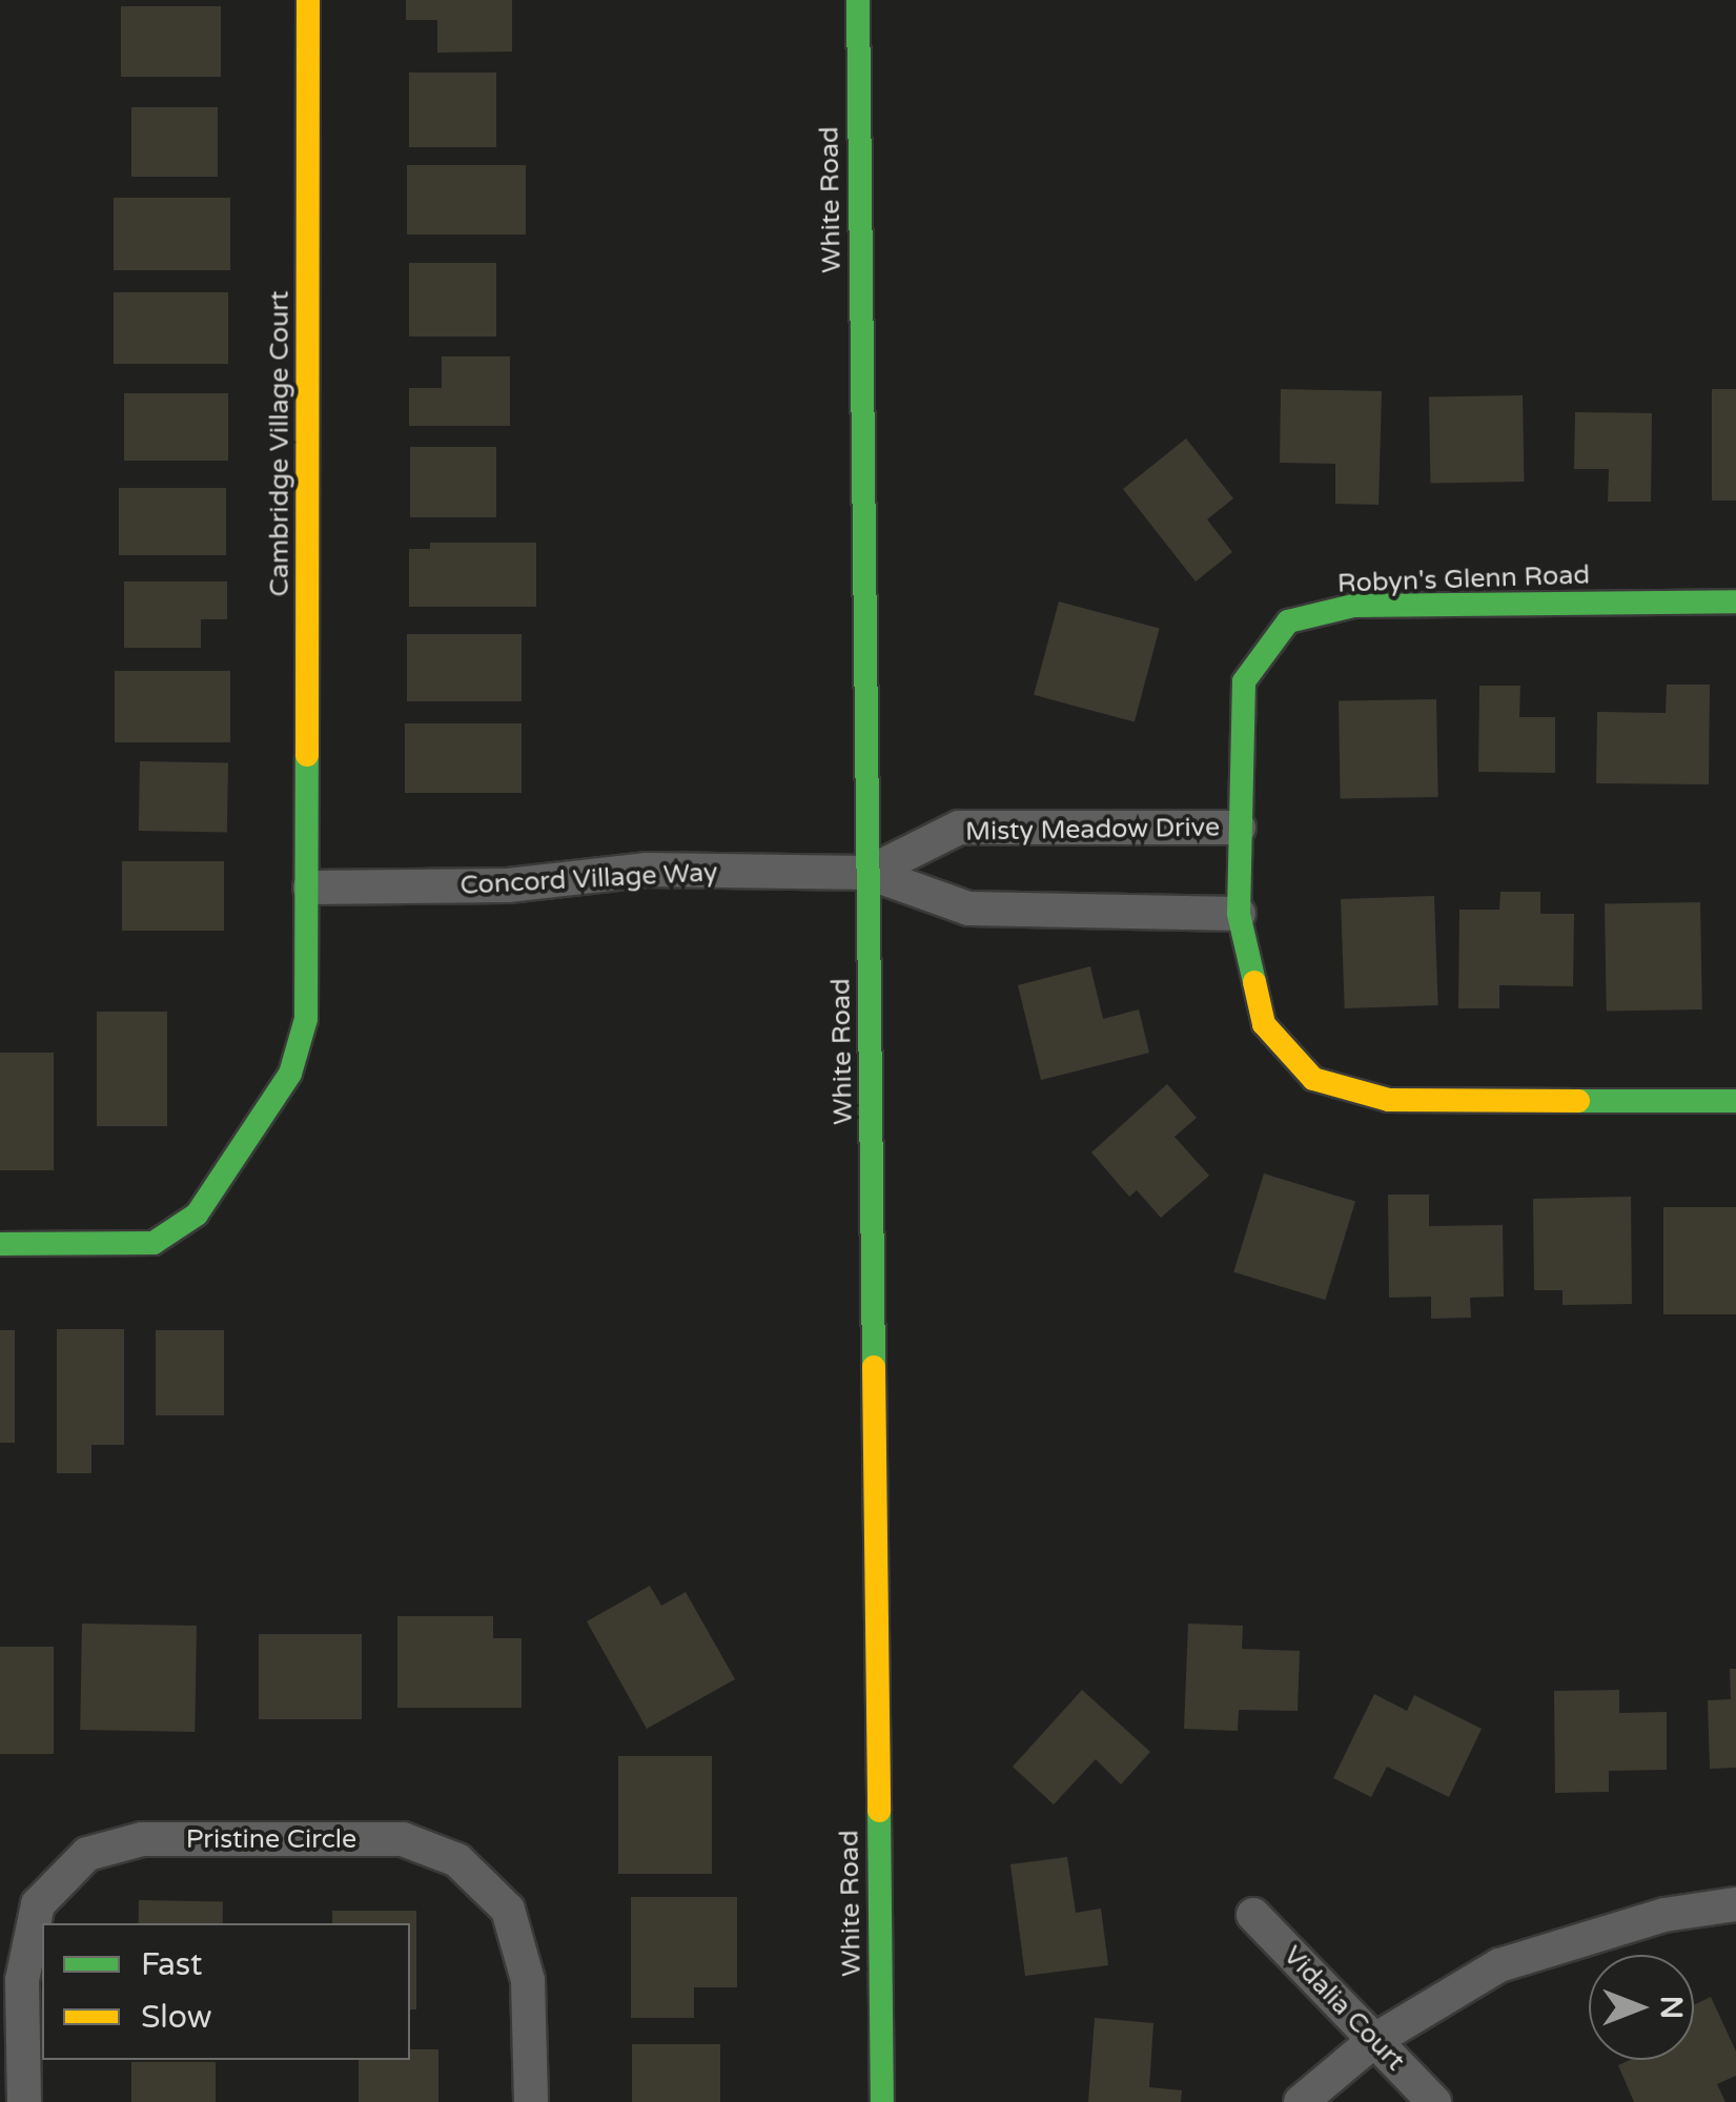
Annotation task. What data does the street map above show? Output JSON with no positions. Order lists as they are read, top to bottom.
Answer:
{
  "streets": {
    "street": [
      "White Road",
      "Cambridge Village Court",
      "Robyn's Glenn Road",
      "Misty Meadow Drive",
      "Concord Village Way",
      "Pristine Circle",
      "Vidalia Court"
    ]
  },
  "crossings": [
    ["White Road", "Misty Meadow Drive"],
    ["White Road", "Concord Village Way"],
    ["Cambridge Village Court", "Concord Village Way"],
    ["Robyn's Glenn Road", "Misty Meadow Drive"],
    ["Misty Meadow Drive", "Concord Village Way"]
  ],
  "legend": ["Fast", "Slow"],
  "north": "right"
}
